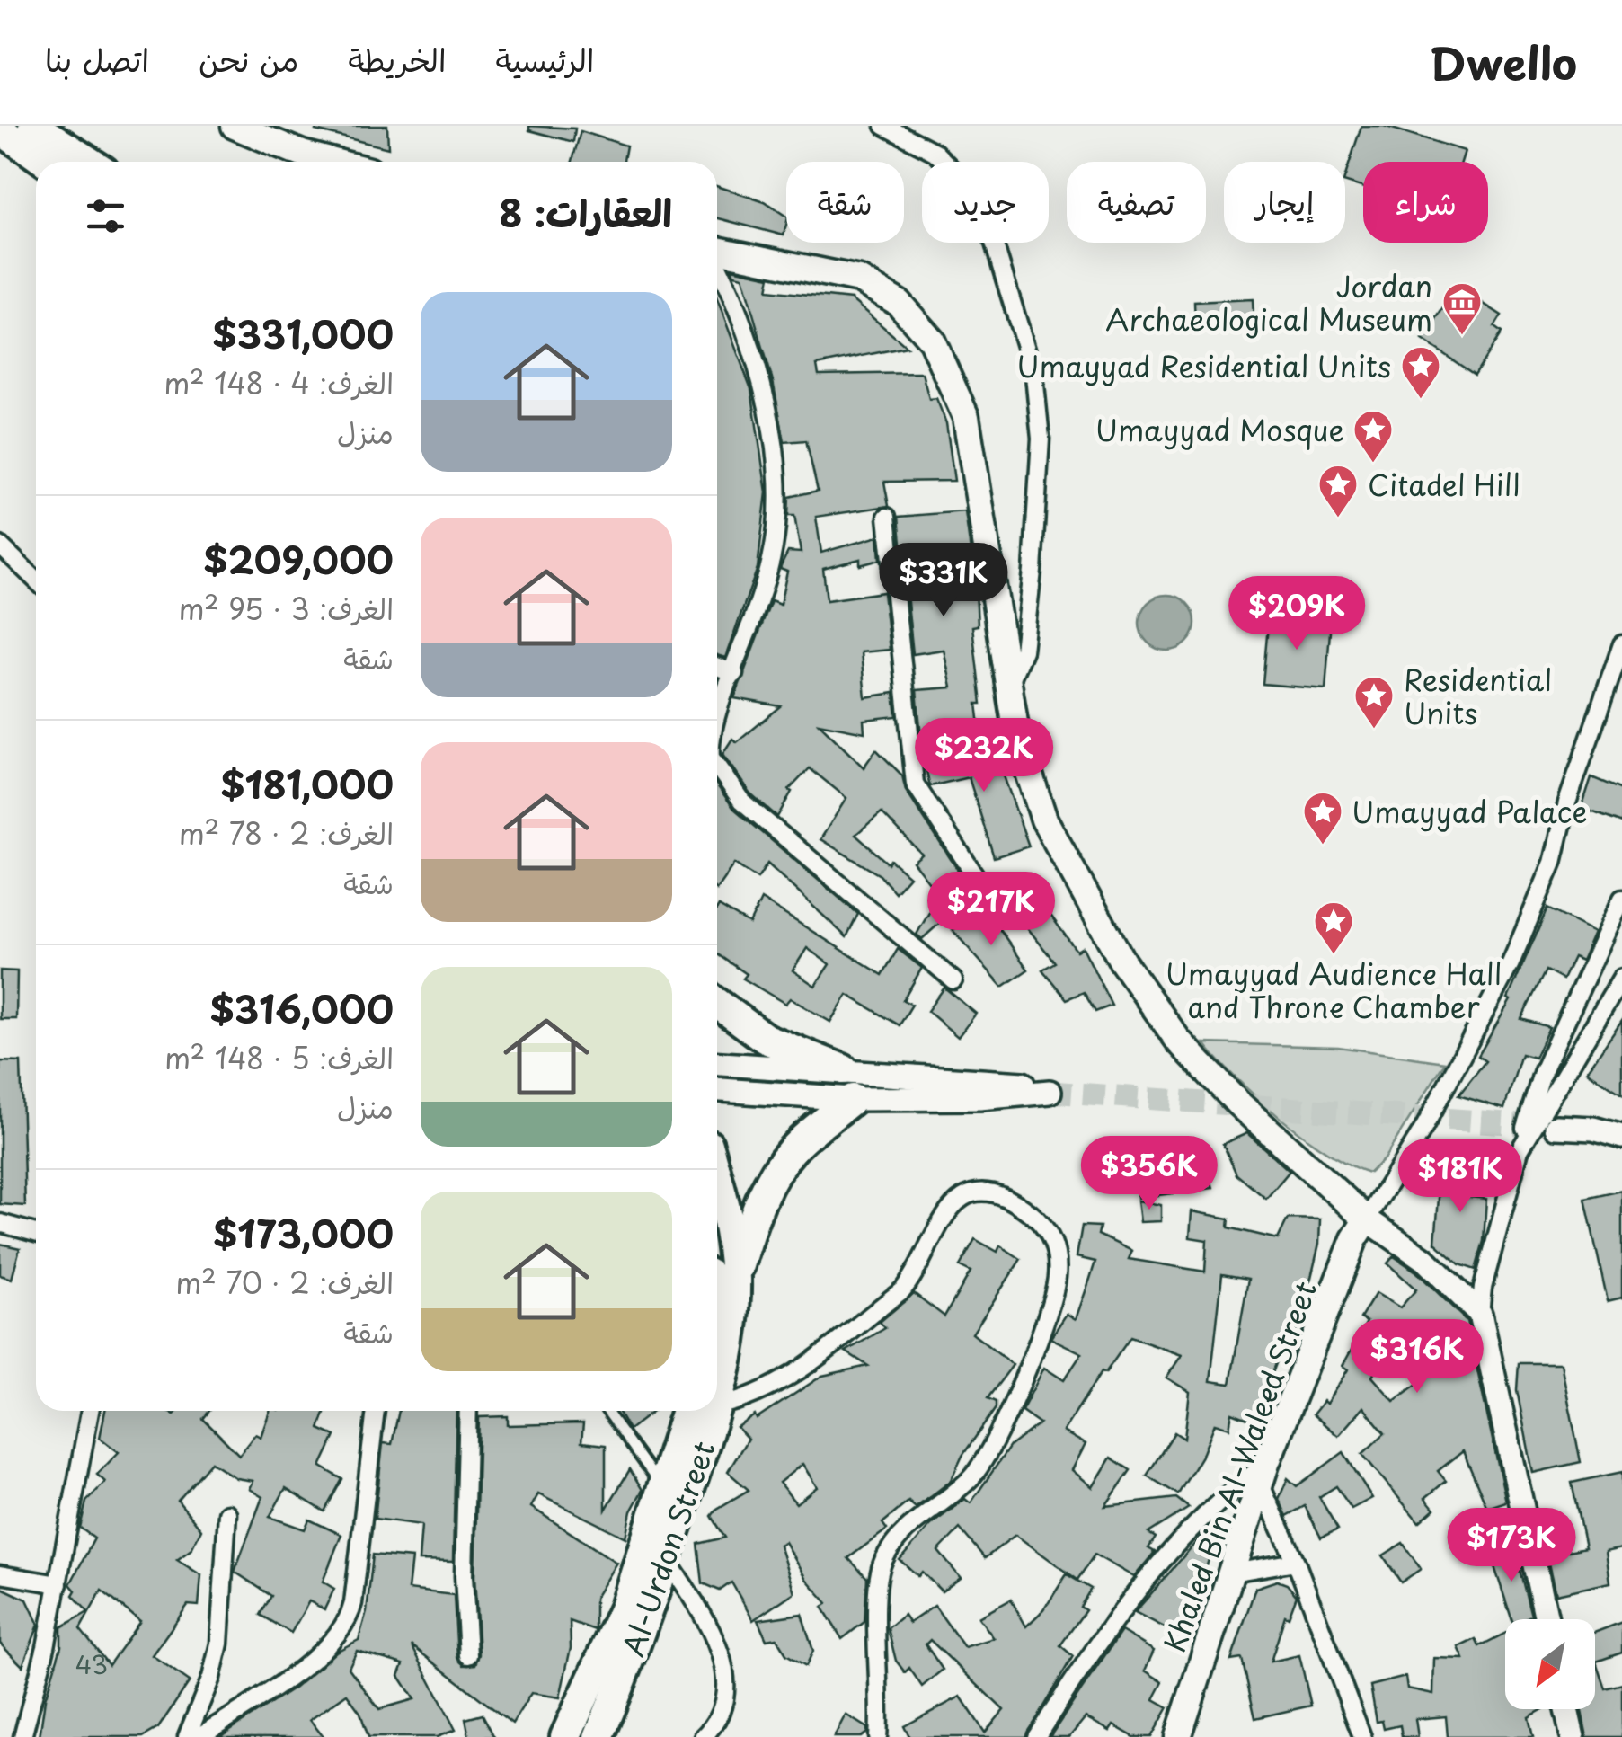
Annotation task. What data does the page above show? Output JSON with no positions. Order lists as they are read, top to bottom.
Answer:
{
  "streets": {
    "highway": ["Al-Urdon Street"],
    "main road": ["Khaled Bin Al-Waleed Street"]
  },
  "places": {
    "museum": ["Jordan Archaeological Museum"],
    "place": [
      "Umayyad Residential Units",
      "Umayyad Mosque",
      "Citadel Hill",
      "Residential Units",
      "Umayyad Palace",
      "Umayyad Audience Hall and Throne Chamber"
    ]
  },
  "house_numbers": ["43"],
  "north": "bottom left",
  "page": {
    "header": "Dwello",
    "nav": [
      "الرئيسية",
      "الخريطة",
      "من نحن",
      "اتصل بنا"
    ],
    "chip": [
      "شراء",
      "إيجار",
      "تصفية",
      "جديد",
      "شقة"
    ],
    "heading": "العقارات: 8",
    "list": [
      {
        "name": "$331,000",
        "note": "الغرف: 4 · 148 m² · منزل"
      },
      {
        "name": "$209,000",
        "note": "الغرف: 3 · 95 m² · شقة"
      },
      {
        "name": "$181,000",
        "note": "الغرف: 2 · 78 m² · شقة"
      },
      {
        "name": "$316,000",
        "note": "الغرف: 5 · 148 m² · منزل"
      },
      {
        "name": "$173,000",
        "note": "الغرف: 2 · 70 m² · شقة"
      }
    ],
    "price": [
      "$331K",
      "$209K",
      "$232K",
      "$217K",
      "$356K",
      "$181K",
      "$316K",
      "$173K"
    ]
  }
}
